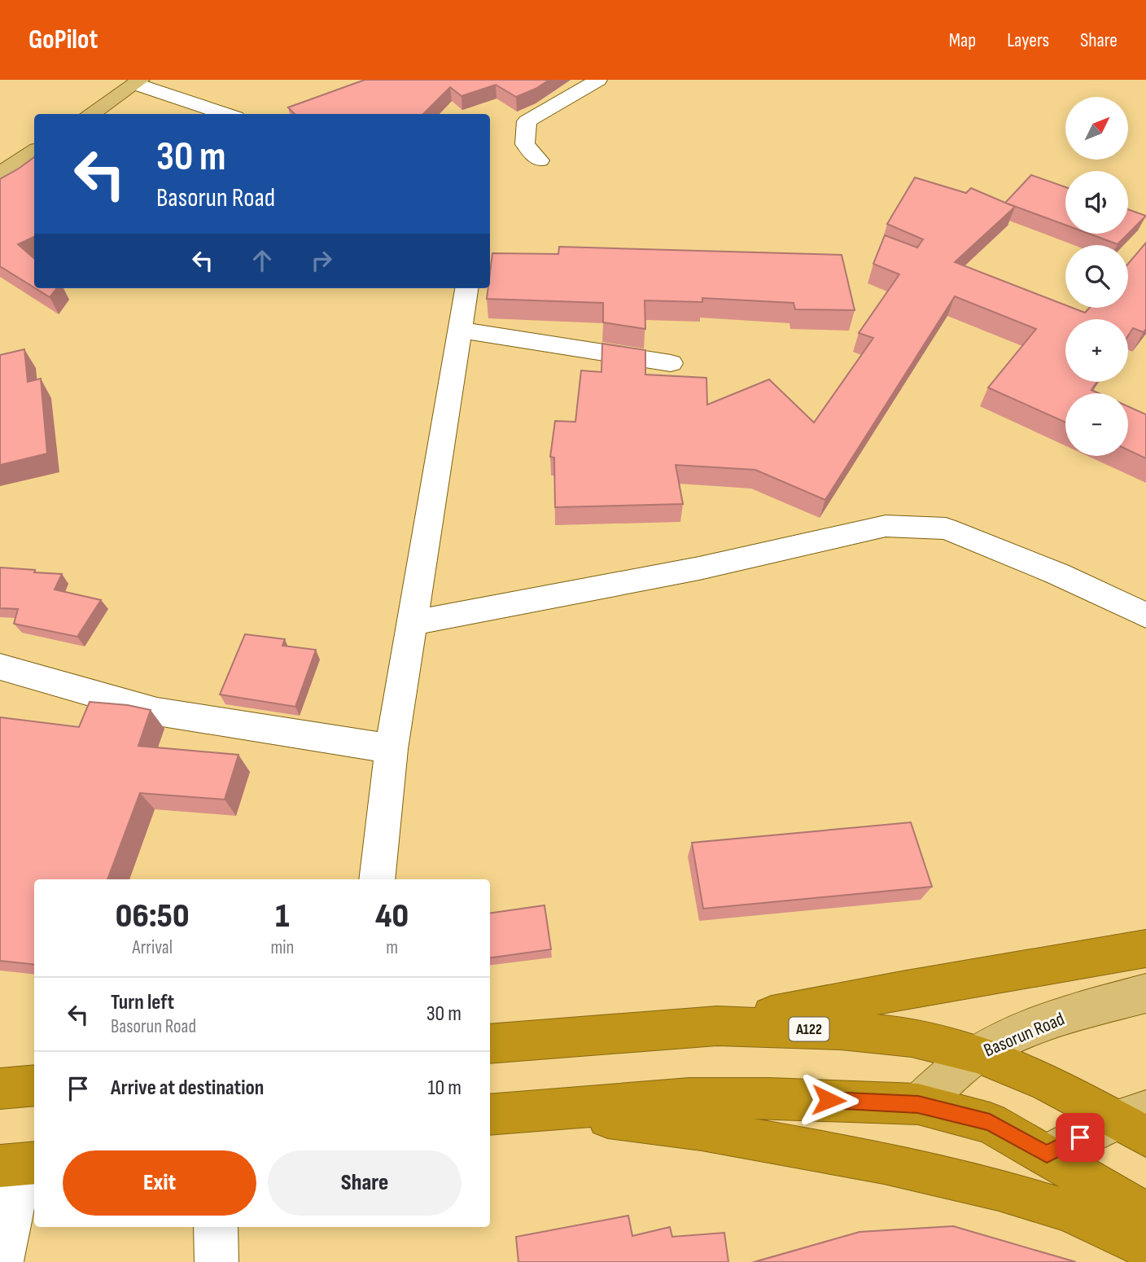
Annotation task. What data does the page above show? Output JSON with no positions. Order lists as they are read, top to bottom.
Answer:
{
  "streets": {
    "highway": ["A122"],
    "main road": ["Basorun Road"]
  },
  "crossings": [
    ["A122", "Basorun Road"]
  ],
  "north": "top right",
  "page": {
    "header": "GoPilot",
    "nav": ["Map", "Layers", "Share"],
    "map_buttons": ["+", "−"],
    "turn": ["30 m", "Basorun Road"],
    "eta": [
      "06:50",
      "Arrival",
      "1",
      "min",
      "40",
      "m"
    ],
    "list": [
      {
        "name": "Turn left",
        "note": "Basorun Road",
        "value": "30 m"
      },
      {
        "name": "Arrive at destination",
        "value": "10 m"
      }
    ],
    "buttons": ["Exit", "Share"]
  }
}
